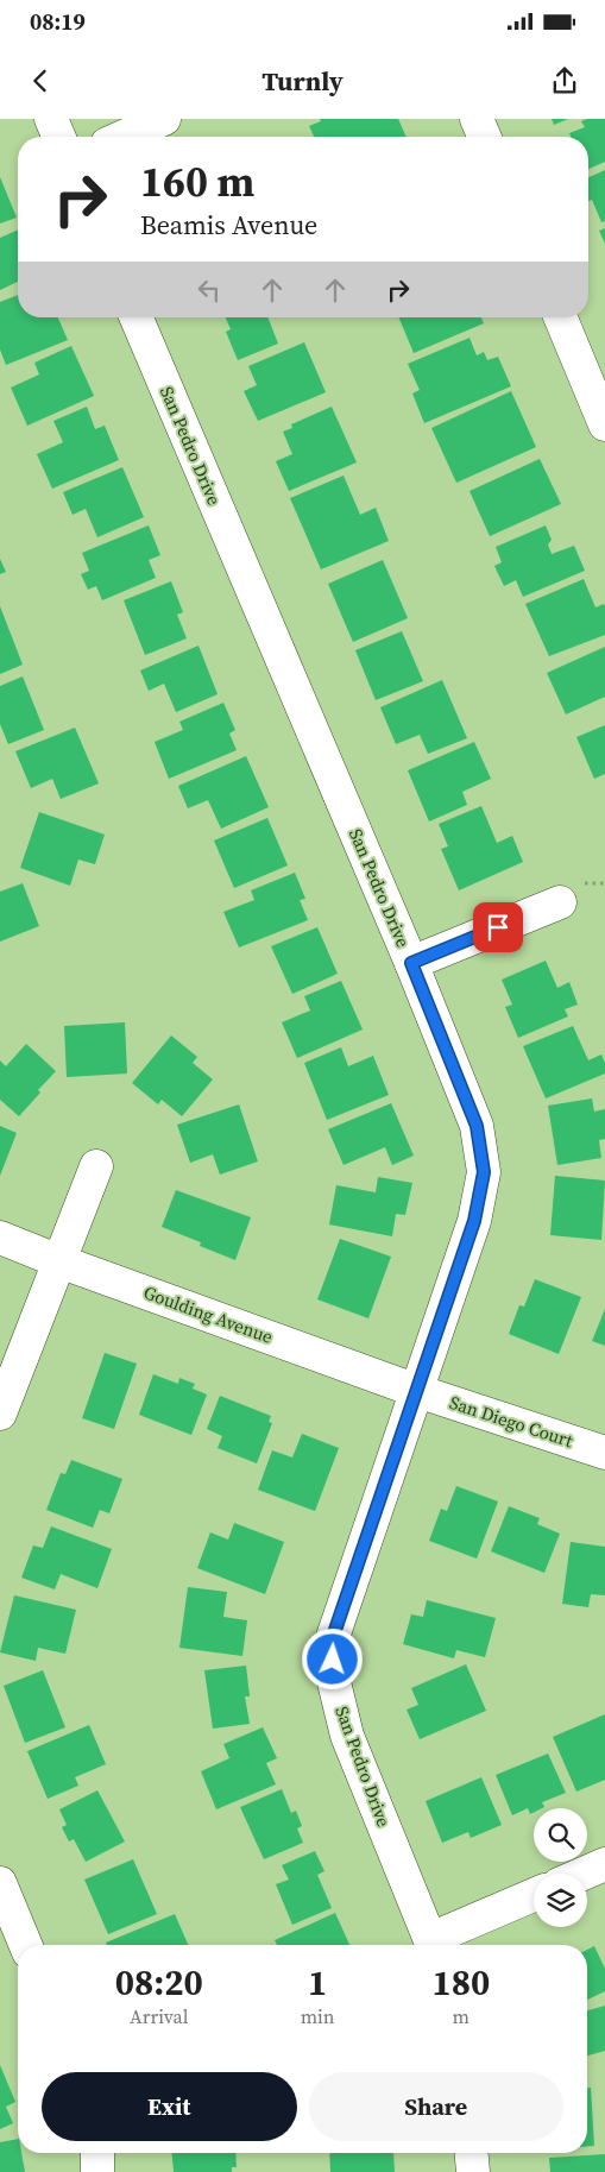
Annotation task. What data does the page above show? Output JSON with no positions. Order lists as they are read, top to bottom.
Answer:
{
  "streets": {
    "street": ["San Pedro Drive", "Goulding Avenue", "San Diego Court"]
  },
  "crossings": [
    ["San Pedro Drive", "Goulding Avenue"],
    ["San Pedro Drive", "San Diego Court"],
    ["Goulding Avenue", "San Diego Court"]
  ],
  "page": {
    "status": "08:19",
    "header": "Turnly",
    "turn": ["160 m", "Beamis Avenue"],
    "eta": [
      "08:20",
      "Arrival",
      "1",
      "min",
      "180",
      "m"
    ],
    "buttons": ["Exit", "Share"]
  }
}
